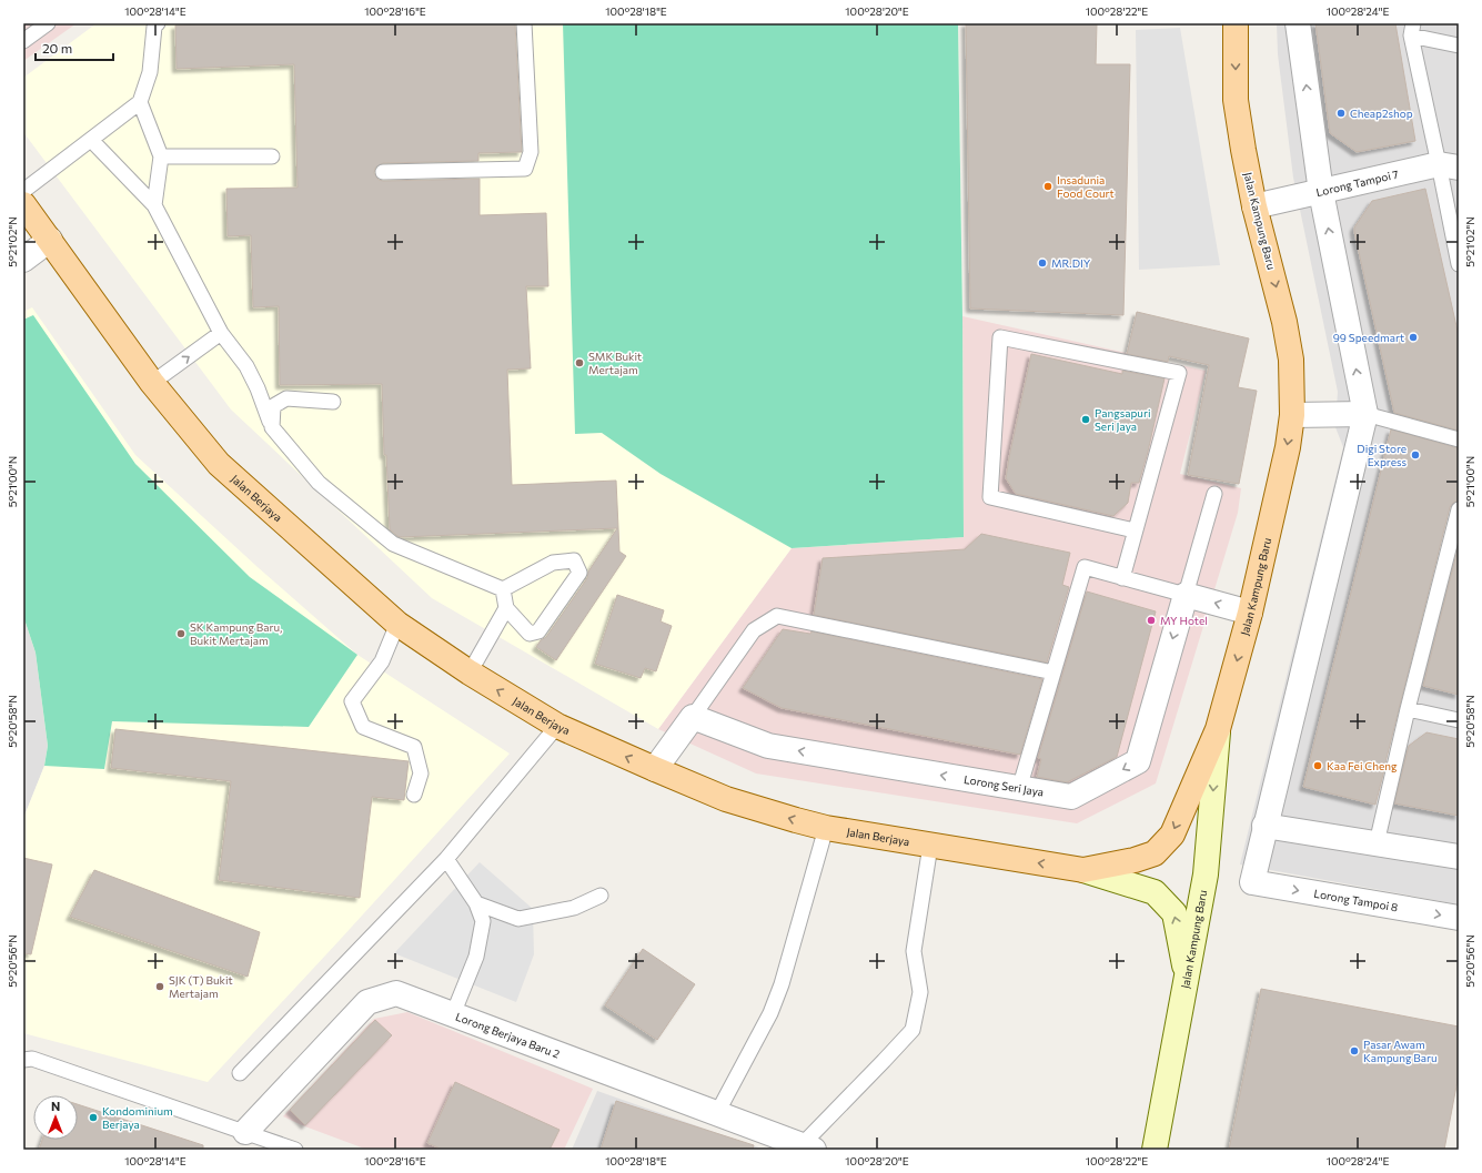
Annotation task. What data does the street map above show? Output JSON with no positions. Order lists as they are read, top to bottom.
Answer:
{
  "streets": {
    "main road": ["Jalan Kampung Baru", "Jalan Berjaya"],
    "street": [
      "Lorong Tampoi 7",
      "Lorong Seri Jaya",
      "Lorong Tampoi 8",
      "Lorong Berjaya Baru 2"
    ]
  },
  "crossings": [
    ["Lorong Tampoi 7", "Jalan Kampung Baru"],
    ["Jalan Kampung Baru", "Jalan Berjaya"]
  ],
  "one_way": ["Jalan Kampung Baru", "Jalan Berjaya", "Lorong Tampoi 8"],
  "places": [
    "Cheap2shop",
    "Insadunia Food Court",
    "MR.DIY",
    "99 Speedmart",
    "SMK Bukit Mertajam",
    "Pangsapuri Seri Jaya",
    "Digi Store Express",
    "MY Hotel",
    "SK Kampung Baru, Bukit Mertajam",
    "Kaa Fei Cheng",
    "SJK (T) Bukit Mertajam",
    "Pasar Awam Kampung Baru",
    "Kondominium Berjaya"
  ],
  "scale_bar": "20 m",
  "north": "top",
  "coordinates": [
    "100°28'14\"E",
    "100°28'16\"E",
    "100°28'18\"E",
    "100°28'20\"E",
    "100°28'22\"E",
    "100°28'24\"E",
    "5°21'02\"N",
    "5°21'00\"N",
    "5°20'58\"N",
    "5°20'56\"N"
  ]
}
